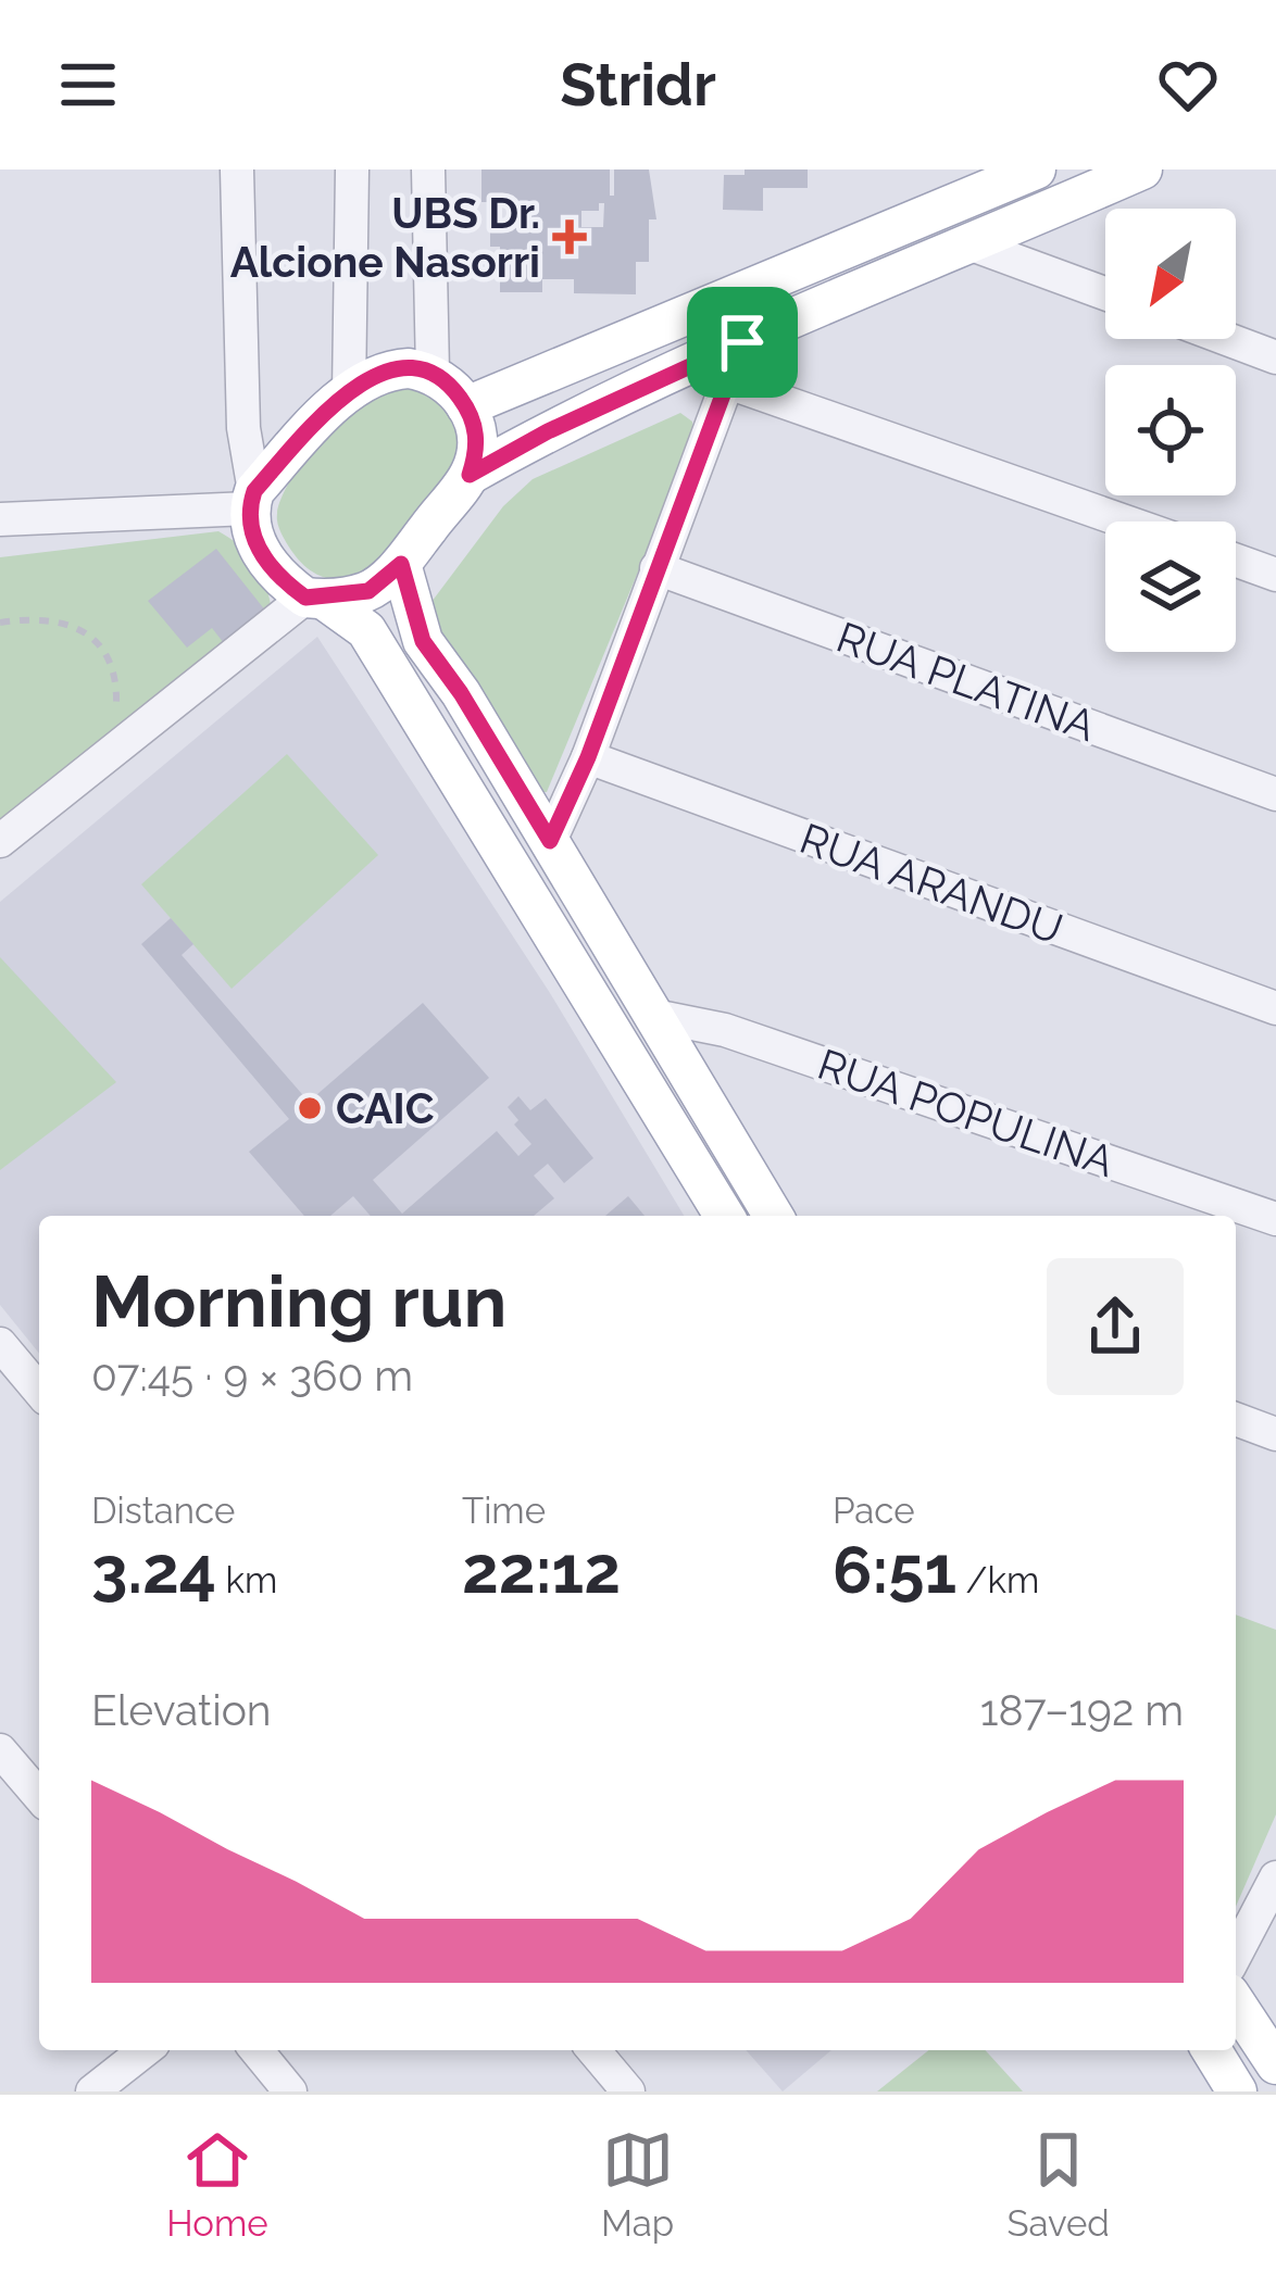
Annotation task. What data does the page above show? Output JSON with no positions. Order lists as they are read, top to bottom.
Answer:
{
  "streets": {
    "street": ["RUA PLATINA", "RUA ARANDU", "RUA POPULINA"]
  },
  "places": {
    "health": ["UBS Dr. Alcione Nasorri"],
    "other": ["CAIC"]
  },
  "north": "bottom left",
  "page": {
    "header": "Stridr",
    "heading": ["Morning run", "07:45 · 9 × 360 m"],
    "stats": [
      ["Distance", "3.24 km"],
      ["Time", "22:12"],
      ["Pace", "6:51 /km"]
    ],
    "chart": ["Elevation", "187–192 m"],
    "tabs": ["Home", "Map", "Saved"]
  }
}
